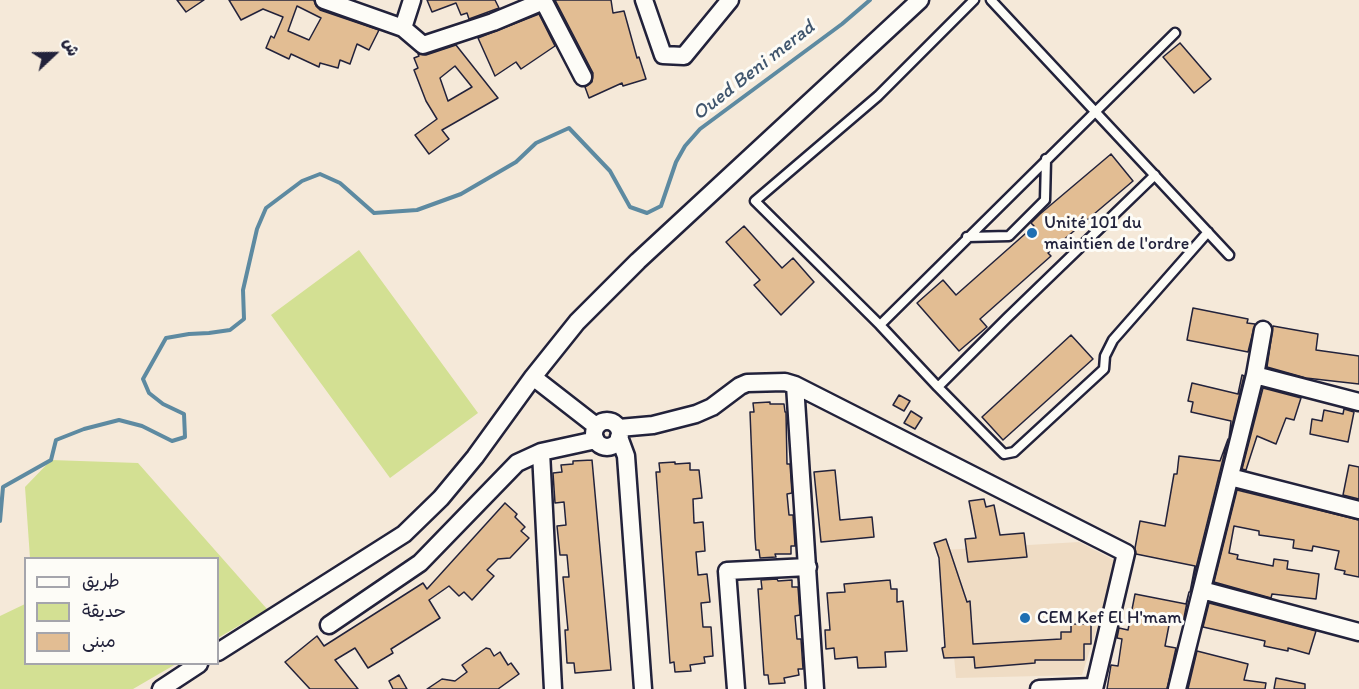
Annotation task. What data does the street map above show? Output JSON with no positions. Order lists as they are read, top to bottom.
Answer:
{
  "water": ["Oued Beni merad"],
  "places": ["Unité 101 du maintien de l'ordre", "CEM Kef El H'mam"],
  "legend": ["طريق", "حديقة", "مبنى"],
  "north": "right"
}
